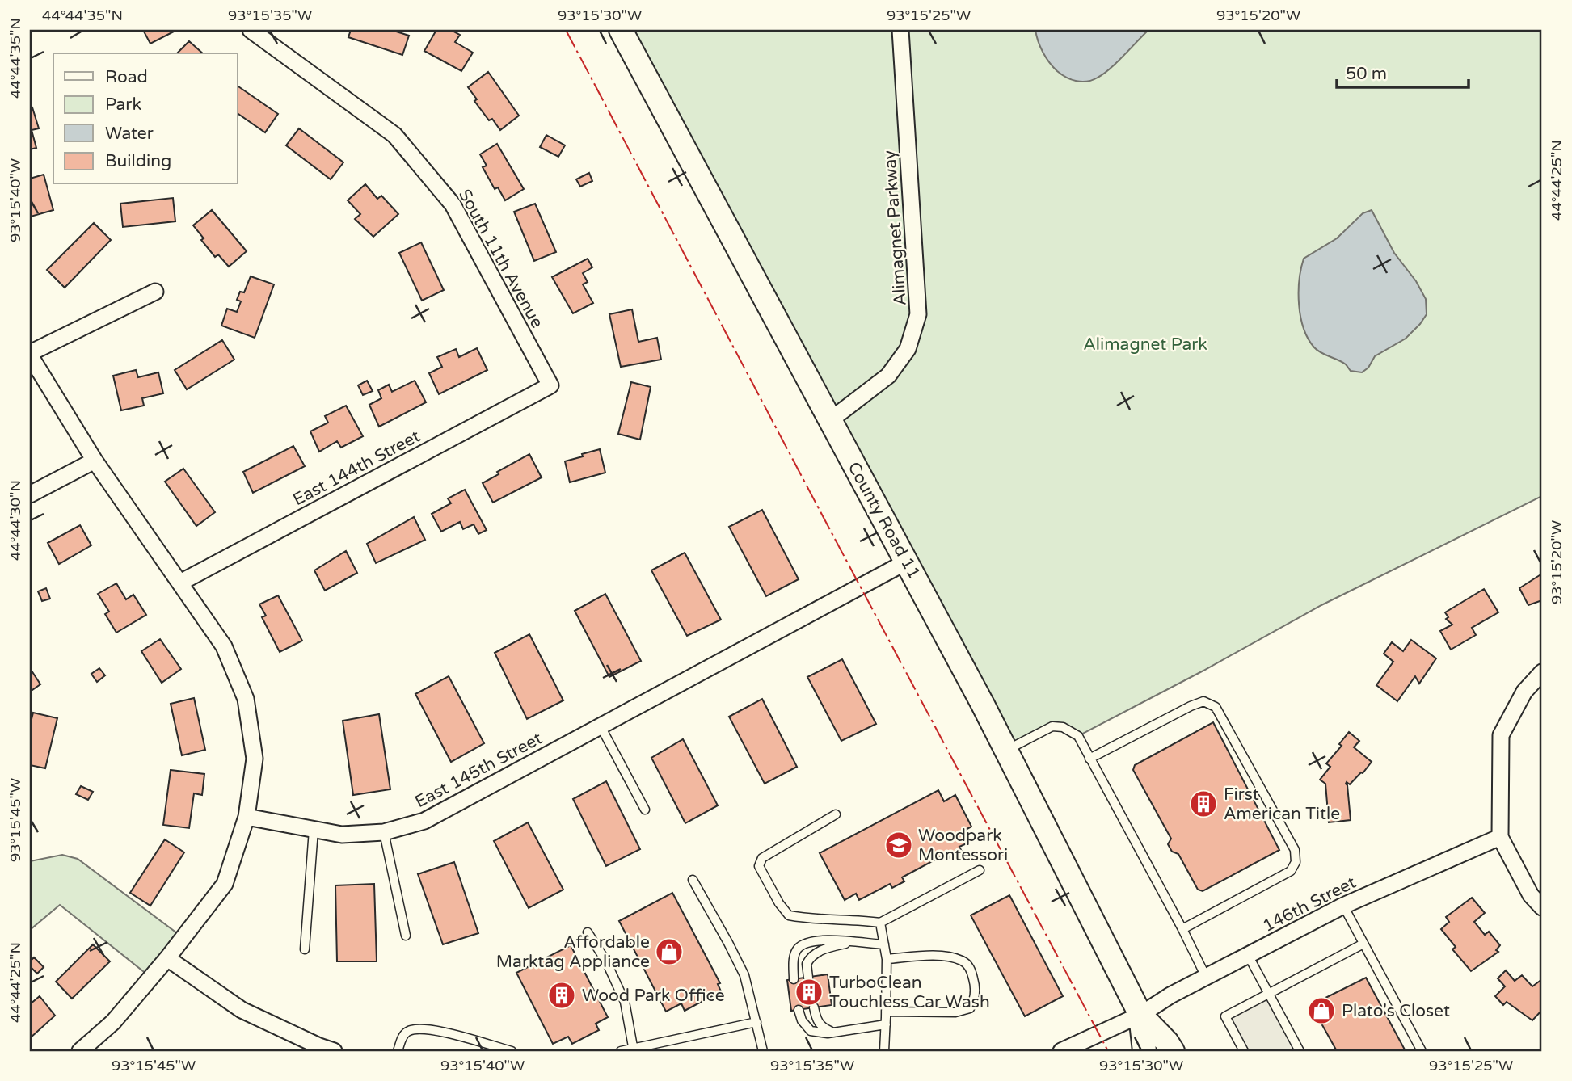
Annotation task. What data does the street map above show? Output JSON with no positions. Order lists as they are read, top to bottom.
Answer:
{
  "streets": {
    "street": [
      "Alimagnet Parkway",
      "South 11th Avenue",
      "East 144th Street",
      "County Road 11",
      "East 145th Street",
      "146th Street"
    ]
  },
  "crossings": [
    ["Alimagnet Parkway", "County Road 11"],
    ["South 11th Avenue", "East 144th Street"],
    ["County Road 11", "East 145th Street"],
    ["County Road 11", "146th Street"]
  ],
  "parks": ["Alimagnet Park"],
  "places": {
    "building": ["First American Title", "TurboClean Touchless Car Wash", "Wood Park Office"],
    "school or university": ["Woodpark Montessori"],
    "shop": ["Affordable Marktag Appliance", "Plato's Closet"]
  },
  "legend": [
    "Road",
    "Park",
    "Water",
    "Building"
  ],
  "scale_bar": "50 m",
  "coordinates": [
    "44°44'35\"N",
    "93°15'35\"W",
    "93°15'30\"W",
    "93°15'25\"W",
    "93°15'20\"W",
    "44°44'25\"N",
    "93°15'40\"W",
    "44°44'30\"N",
    "93°15'45\"W"
  ]
}
